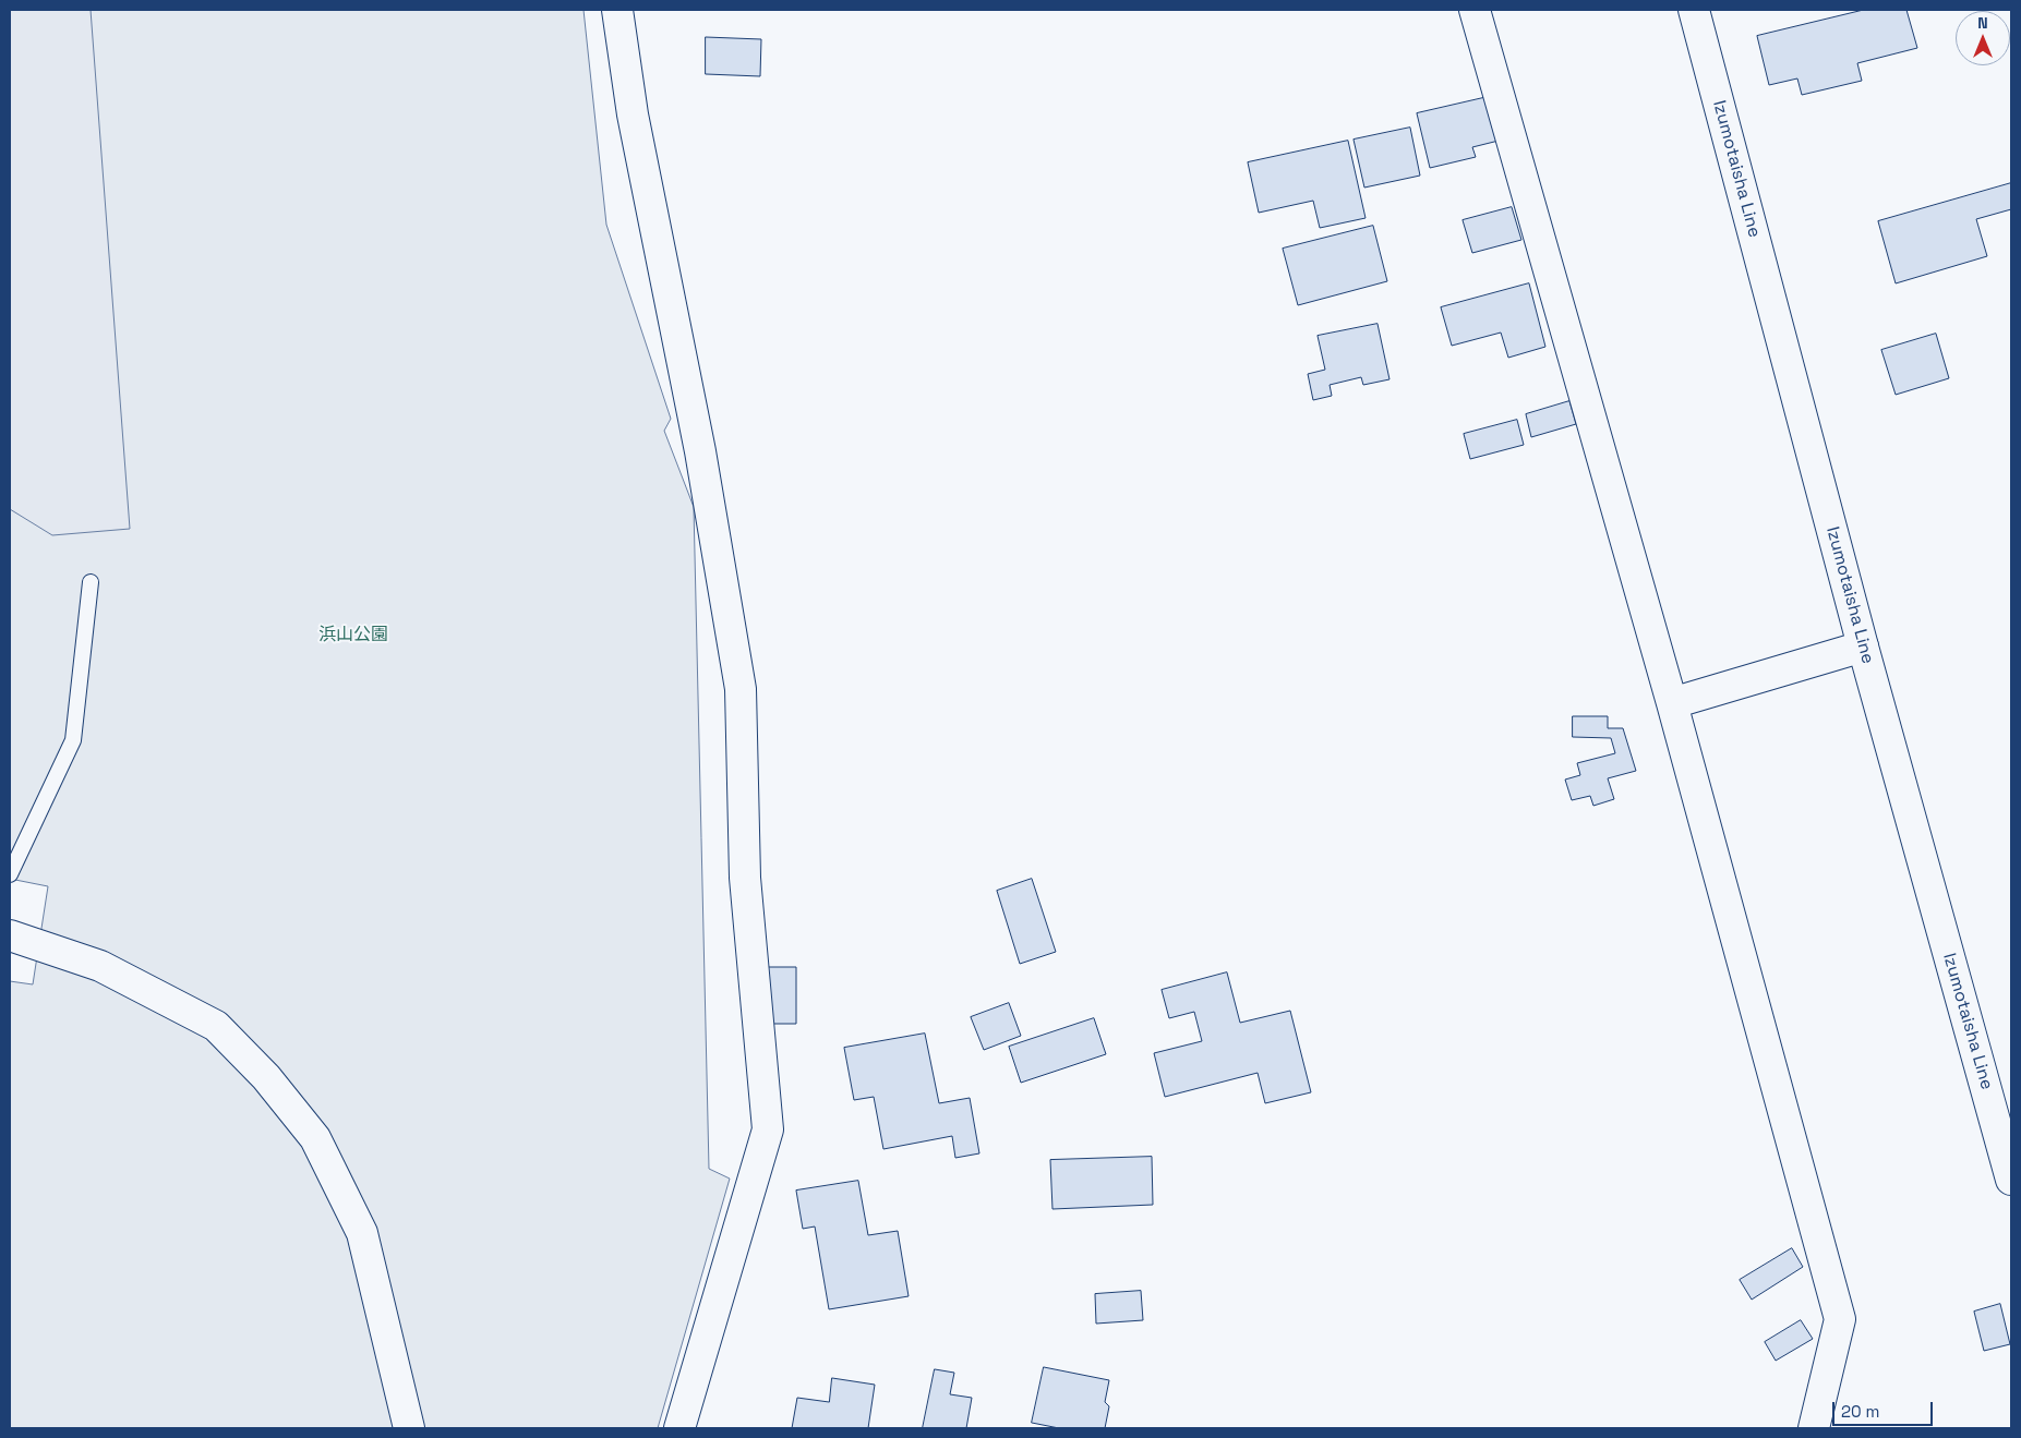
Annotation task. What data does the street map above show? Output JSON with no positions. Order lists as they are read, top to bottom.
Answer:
{
  "streets": {
    "street": ["Izumotaisha Line"]
  },
  "parks": ["浜山公園"],
  "scale_bar": "20 m",
  "north": "top"
}
